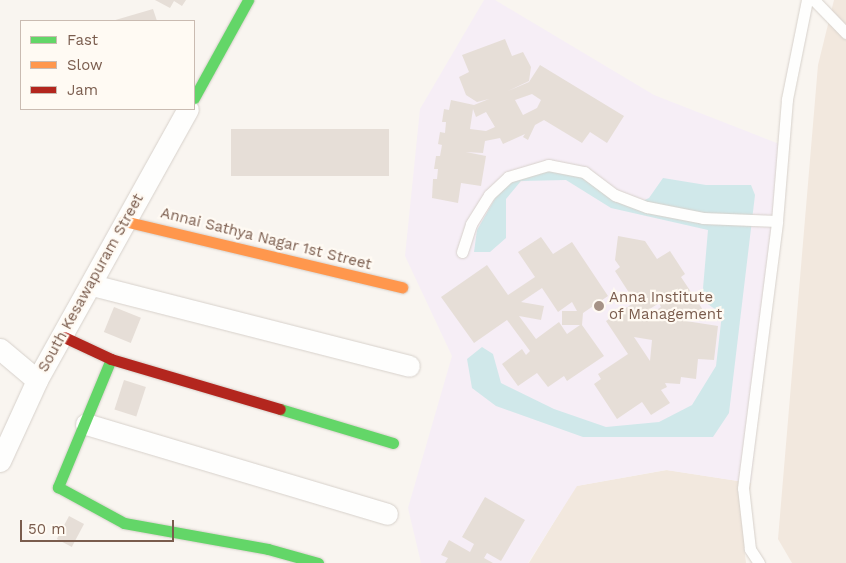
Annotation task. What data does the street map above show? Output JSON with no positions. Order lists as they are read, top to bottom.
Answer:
{
  "streets": {
    "street": ["Annai Sathya Nagar 1st Street", "South Kesawapuram Street"]
  },
  "crossings": [
    ["Annai Sathya Nagar 1st Street", "South Kesawapuram Street"]
  ],
  "places": ["Anna Institute of Management"],
  "legend": ["Fast", "Slow", "Jam"],
  "scale_bar": "50 m"
}
